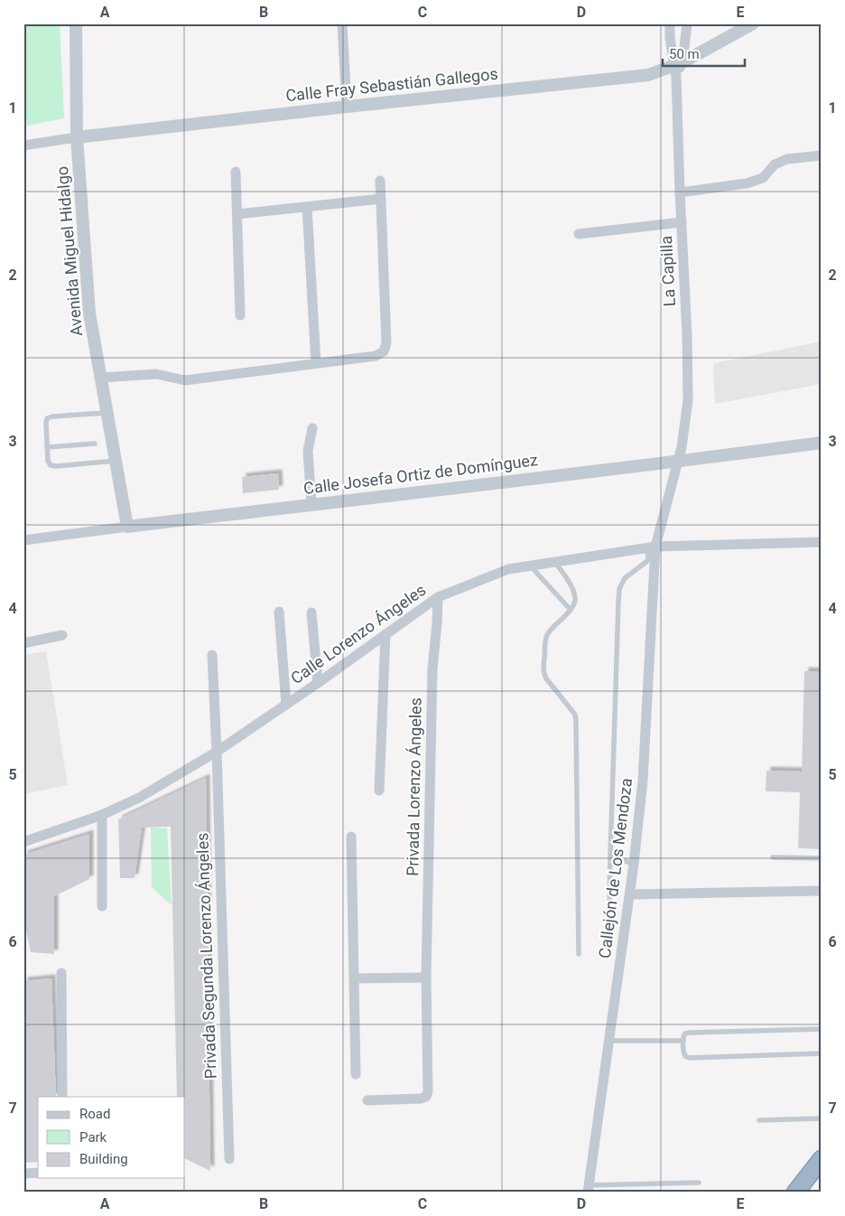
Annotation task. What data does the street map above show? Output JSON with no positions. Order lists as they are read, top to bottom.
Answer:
{
  "streets": {
    "street": [
      "Calle Fray Sebastián Gallegos",
      "Avenida Miguel Hidalgo",
      "La Capilla",
      "Calle Josefa Ortiz de Domínguez",
      "Calle Lorenzo Ángeles",
      "Privada Lorenzo Ángeles",
      "Callejón de Los Mendoza",
      "Privada Segunda Lorenzo Ángeles"
    ]
  },
  "crossings": [
    ["Calle Fray Sebastián Gallegos", "Avenida Miguel Hidalgo"],
    ["Calle Fray Sebastián Gallegos", "La Capilla"],
    ["Avenida Miguel Hidalgo", "Calle Josefa Ortiz de Domínguez"],
    ["La Capilla", "Calle Josefa Ortiz de Domínguez"],
    ["Calle Lorenzo Ángeles", "Privada Lorenzo Ángeles"],
    ["Calle Lorenzo Ángeles", "Callejón de Los Mendoza"],
    ["Calle Lorenzo Ángeles", "Privada Segunda Lorenzo Ángeles"]
  ],
  "legend": ["Road", "Park", "Building"],
  "scale_bar": "50 m",
  "grid": {
    "columns": [
      "A",
      "B",
      "C",
      "D",
      "E"
    ],
    "rows": [
      "1",
      "2",
      "3",
      "4",
      "5",
      "6",
      "7"
    ]
  }
}
